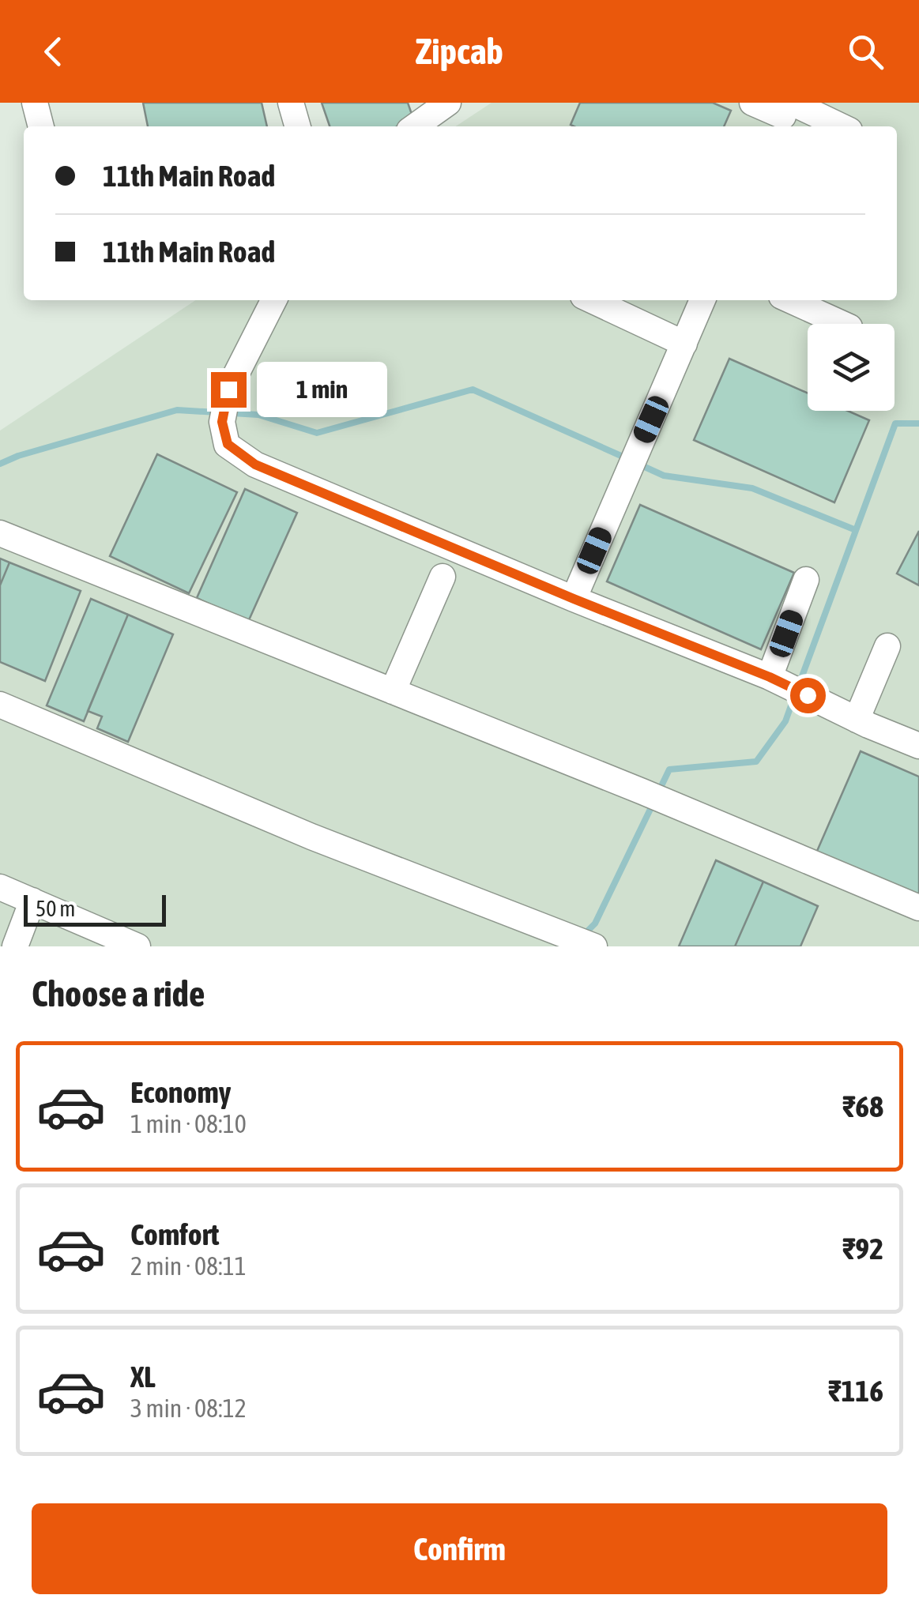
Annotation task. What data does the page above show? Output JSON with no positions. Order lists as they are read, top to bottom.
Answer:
{
  "scale_bar": "50 m",
  "page": {
    "header": "Zipcab",
    "banner": ["11th Main Road", "11th Main Road"],
    "bubble": "1 min",
    "scale": "50 m",
    "heading": "Choose a ride",
    "list": [
      {
        "name": "Economy",
        "note": "1 min · 08:10",
        "value": "₹68"
      },
      {
        "name": "Comfort",
        "note": "2 min · 08:11",
        "value": "₹92"
      },
      {
        "name": "XL",
        "note": "3 min · 08:12",
        "value": "₹116"
      }
    ],
    "buttons": "Confirm"
  }
}
